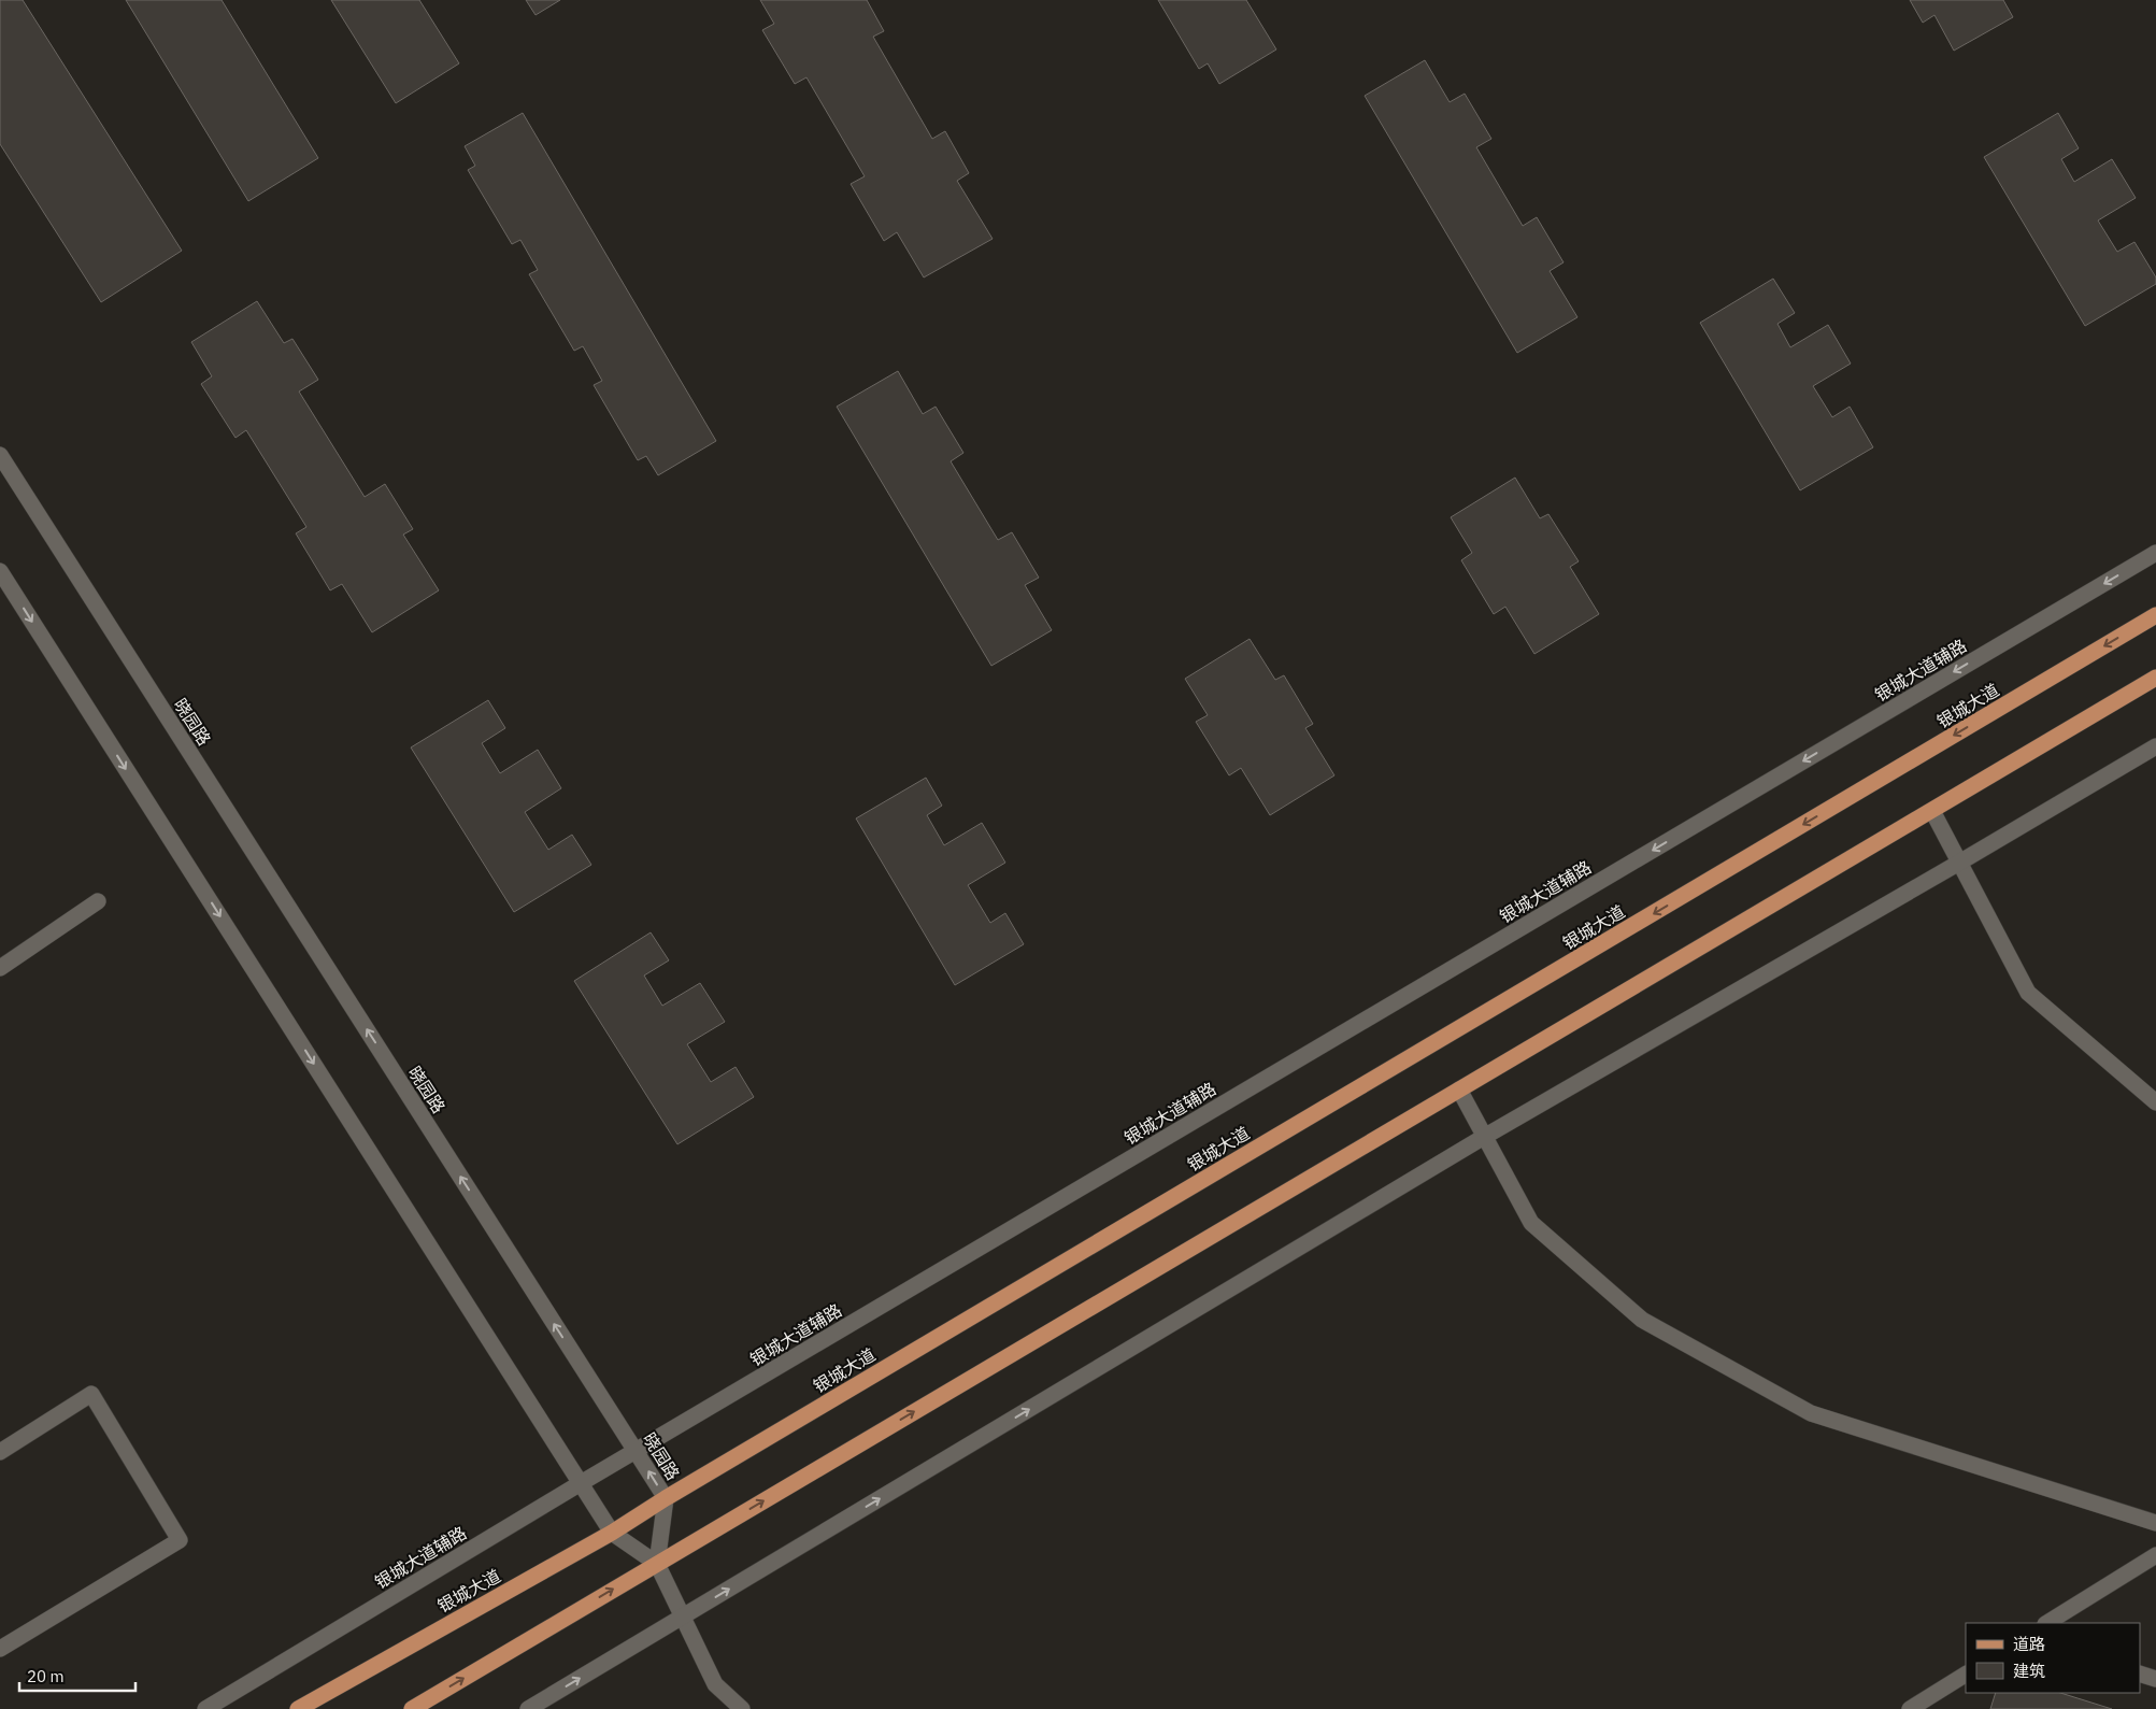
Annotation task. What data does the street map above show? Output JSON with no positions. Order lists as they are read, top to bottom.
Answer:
{
  "streets": {
    "main road": ["银城大道"],
    "street": ["银城大道辅路", "晓园路"]
  },
  "crossings": [
    ["银城大道辅路", "晓园路"],
    ["银城大道", "晓园路"]
  ],
  "one_way": ["银城大道辅路"],
  "legend": ["道路", "建筑"],
  "scale_bar": "20 m"
}
